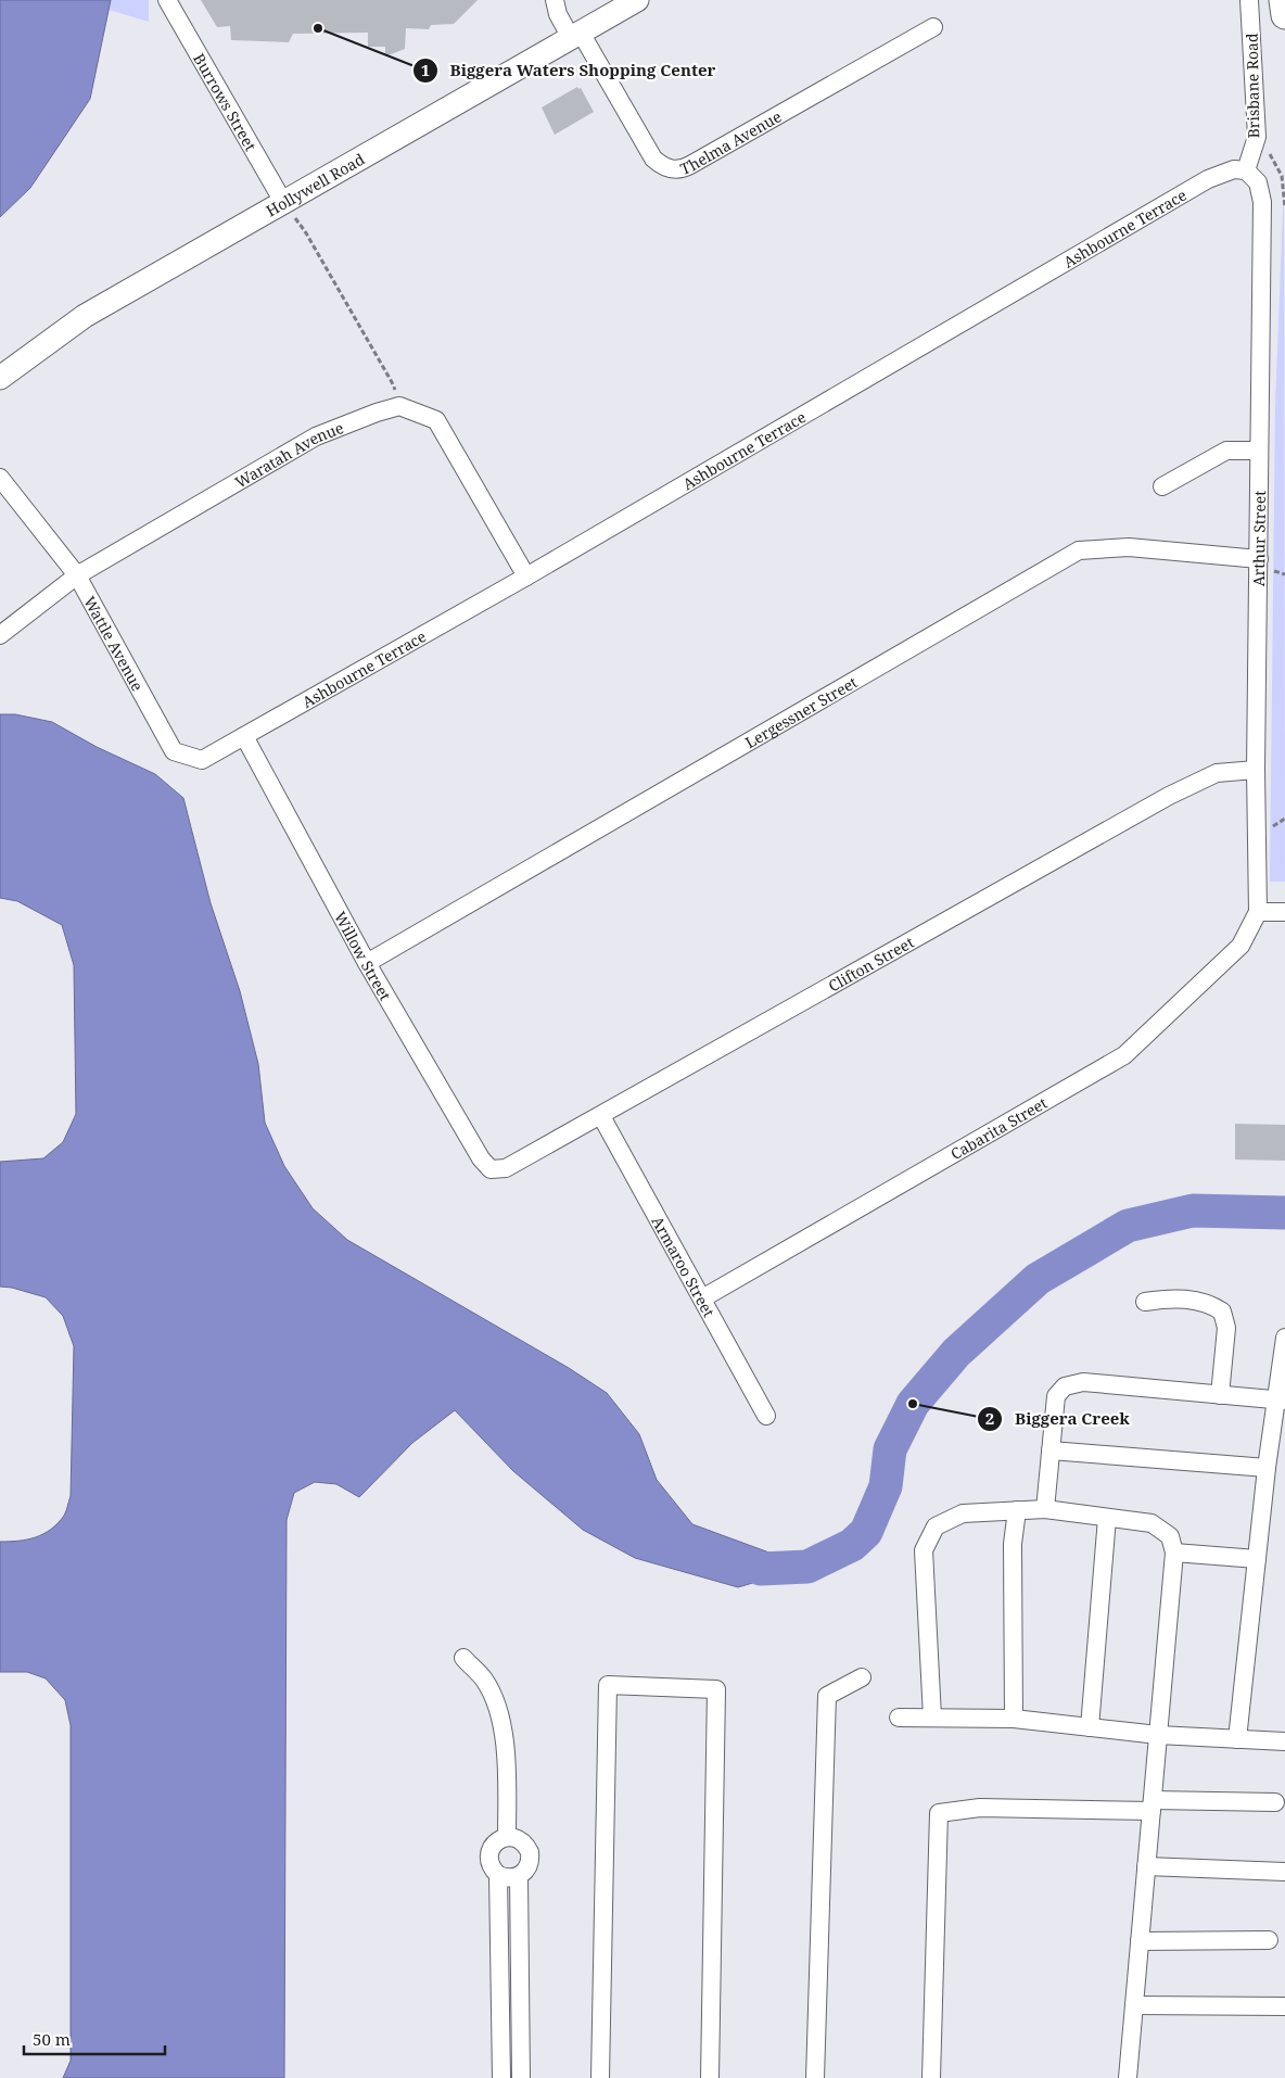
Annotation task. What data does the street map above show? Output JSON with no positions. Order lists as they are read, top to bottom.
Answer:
{
  "streets": {
    "main road": ["Hollywell Road"],
    "street": [
      "Brisbane Road",
      "Burrows Street",
      "Thelma Avenue",
      "Ashbourne Terrace",
      "Waratah Avenue",
      "Arthur Street",
      "Wattle Avenue",
      "Lergessner Street",
      "Willow Street",
      "Clifton Street",
      "Cabarita Street",
      "Armaroo Street"
    ]
  },
  "crossings": [
    ["Brisbane Road", "Ashbourne Terrace"],
    ["Brisbane Road", "Arthur Street"],
    ["Burrows Street", "Hollywell Road"],
    ["Thelma Avenue", "Hollywell Road"],
    ["Ashbourne Terrace", "Waratah Avenue"],
    ["Ashbourne Terrace", "Arthur Street"],
    ["Ashbourne Terrace", "Wattle Avenue"],
    ["Ashbourne Terrace", "Willow Street"],
    ["Waratah Avenue", "Wattle Avenue"],
    ["Arthur Street", "Lergessner Street"],
    ["Arthur Street", "Clifton Street"],
    ["Arthur Street", "Cabarita Street"],
    ["Wattle Avenue", "Willow Street"],
    ["Lergessner Street", "Willow Street"],
    ["Willow Street", "Clifton Street"],
    ["Clifton Street", "Armaroo Street"],
    ["Cabarita Street", "Armaroo Street"]
  ],
  "places": ["Biggera Waters Shopping Center", "Biggera Creek"],
  "scale_bar": "50 m"
}
